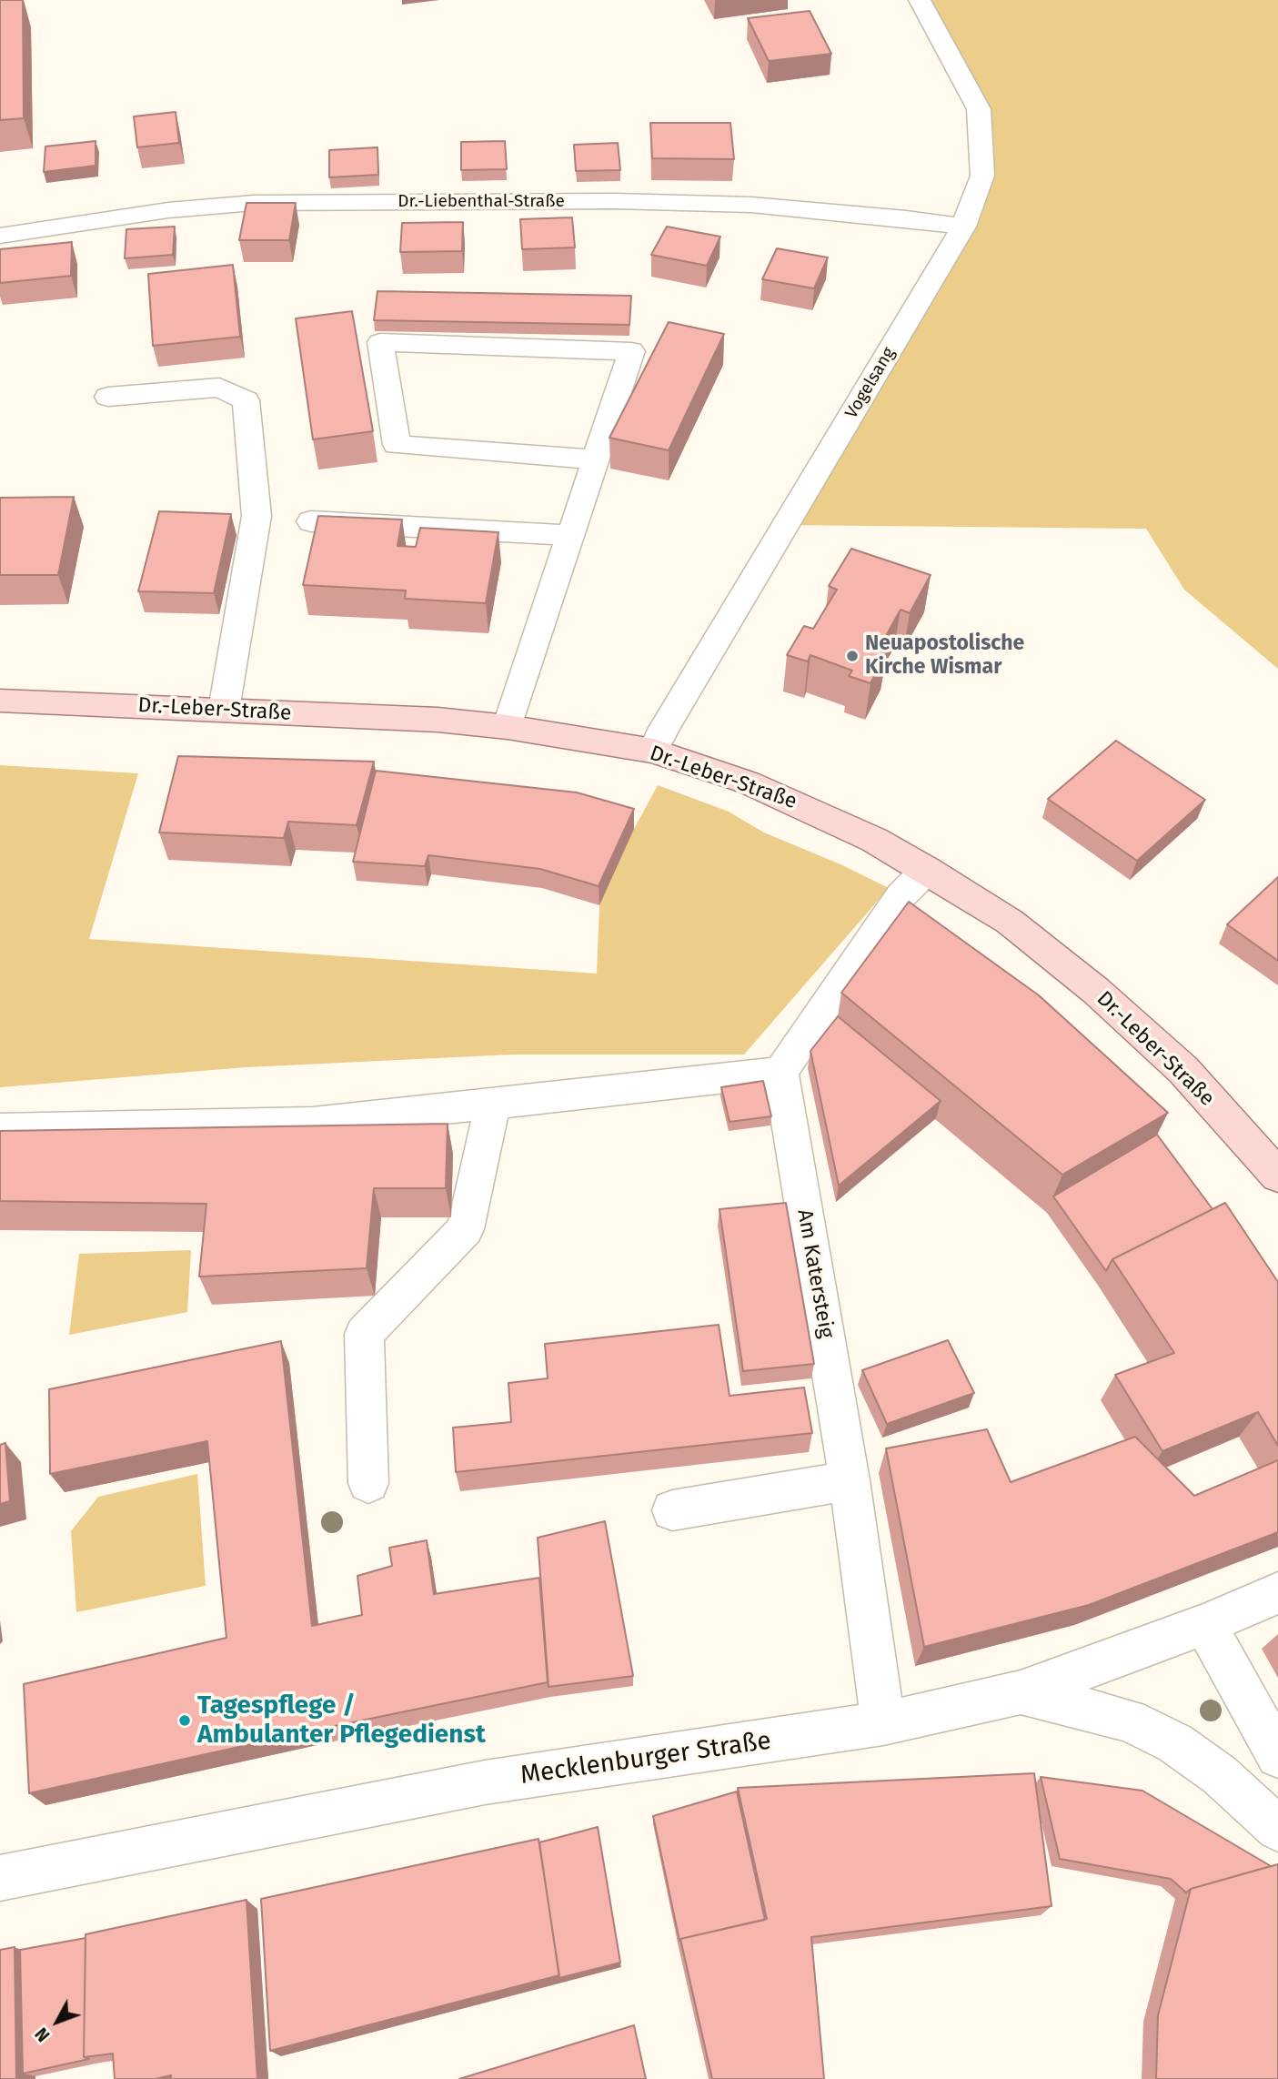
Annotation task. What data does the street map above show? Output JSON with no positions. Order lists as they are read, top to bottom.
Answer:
{
  "streets": {
    "main road": ["Dr.-Leber-Straße"],
    "street": [
      "Dr.-Liebenthal-Straße",
      "Vogelsang",
      "Am Katersteig",
      "Mecklenburger Straße"
    ]
  },
  "crossings": [
    ["Dr.-Liebenthal-Straße", "Vogelsang"],
    ["Vogelsang", "Dr.-Leber-Straße"],
    ["Am Katersteig", "Mecklenburger Straße"]
  ],
  "places": ["Neuapostolische Kirche Wismar", "Tagespflege / Ambulanter Pflegedienst"],
  "north": "bottom left"
}
